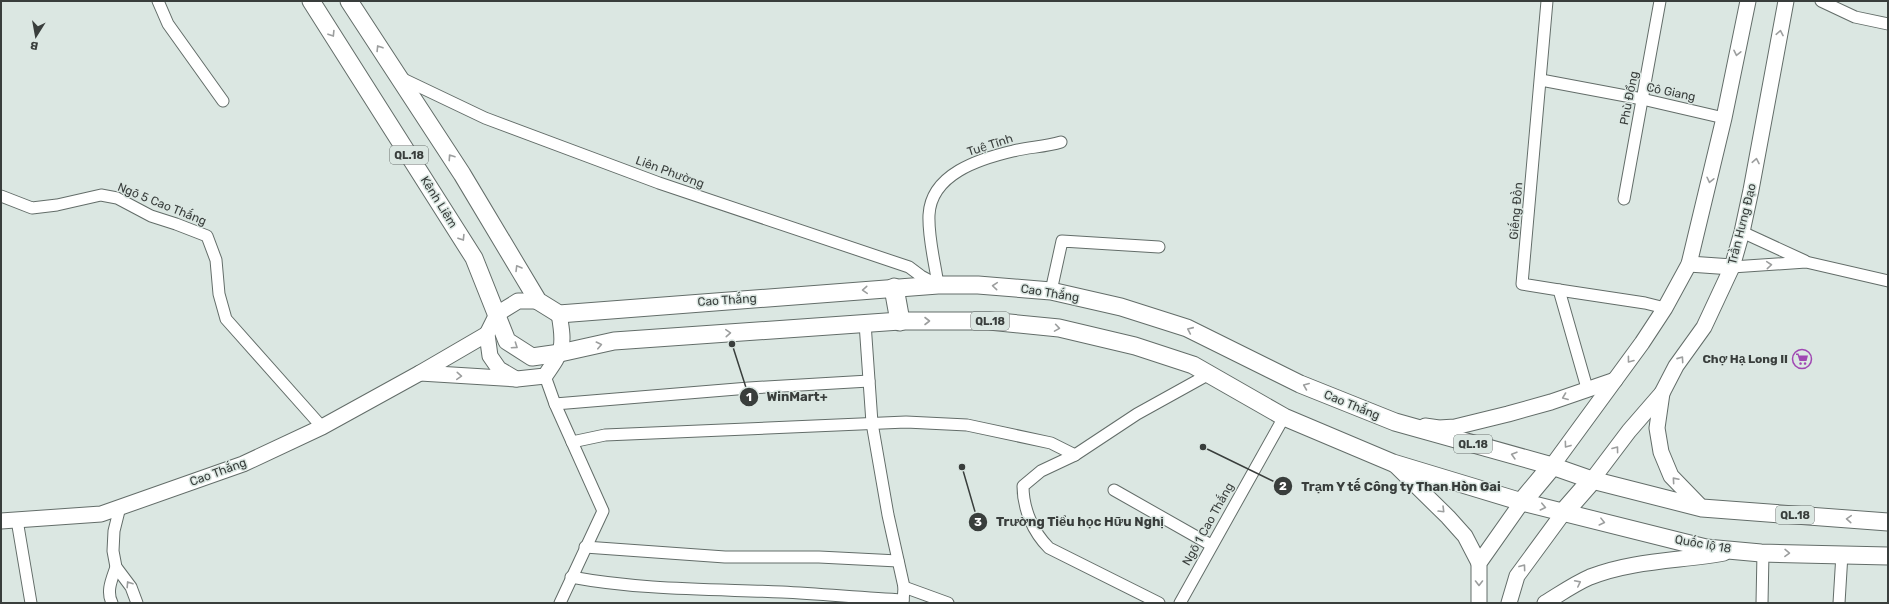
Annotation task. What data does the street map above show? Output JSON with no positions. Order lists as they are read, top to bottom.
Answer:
{
  "streets": {
    "main road": [
      "QL.18",
      "Kênh Liêm",
      "Trần Hưng Đạo",
      "Cao Thắng",
      "Quốc lộ 18"
    ],
    "street": [
      "Cô Giang",
      "Phù Đổng",
      "Tuệ Tĩnh",
      "Liên Phường",
      "Ngõ 5 Cao Thắng",
      "Giếng Đồn",
      "Ngõ 1 Cao Thắng"
    ]
  },
  "crossings": [
    ["Cô Giang", "Phù Đổng"],
    ["Cô Giang", "Giếng Đồn"],
    ["Tuệ Tĩnh", "Liên Phường"],
    ["Tuệ Tĩnh", "Cao Thắng"],
    ["QL.18", "Liên Phường"],
    ["QL.18", "Kênh Liêm"],
    ["QL.18", "Trần Hưng Đạo"],
    ["QL.18", "Cao Thắng"],
    ["QL.18", "Ngõ 1 Cao Thắng"],
    ["QL.18", "Quốc lộ 18"],
    ["Liên Phường", "Cao Thắng"],
    ["Kênh Liêm", "Cao Thắng"],
    ["Ngõ 5 Cao Thắng", "Cao Thắng"]
  ],
  "places": {
    "other": ["WinMart+", "Trạm Y tế Công ty Than Hòn Gai", "Trường Tiểu học Hữu Nghị"],
    "supermarket": ["Chợ Hạ Long II"]
  },
  "north": "bottom"
}
